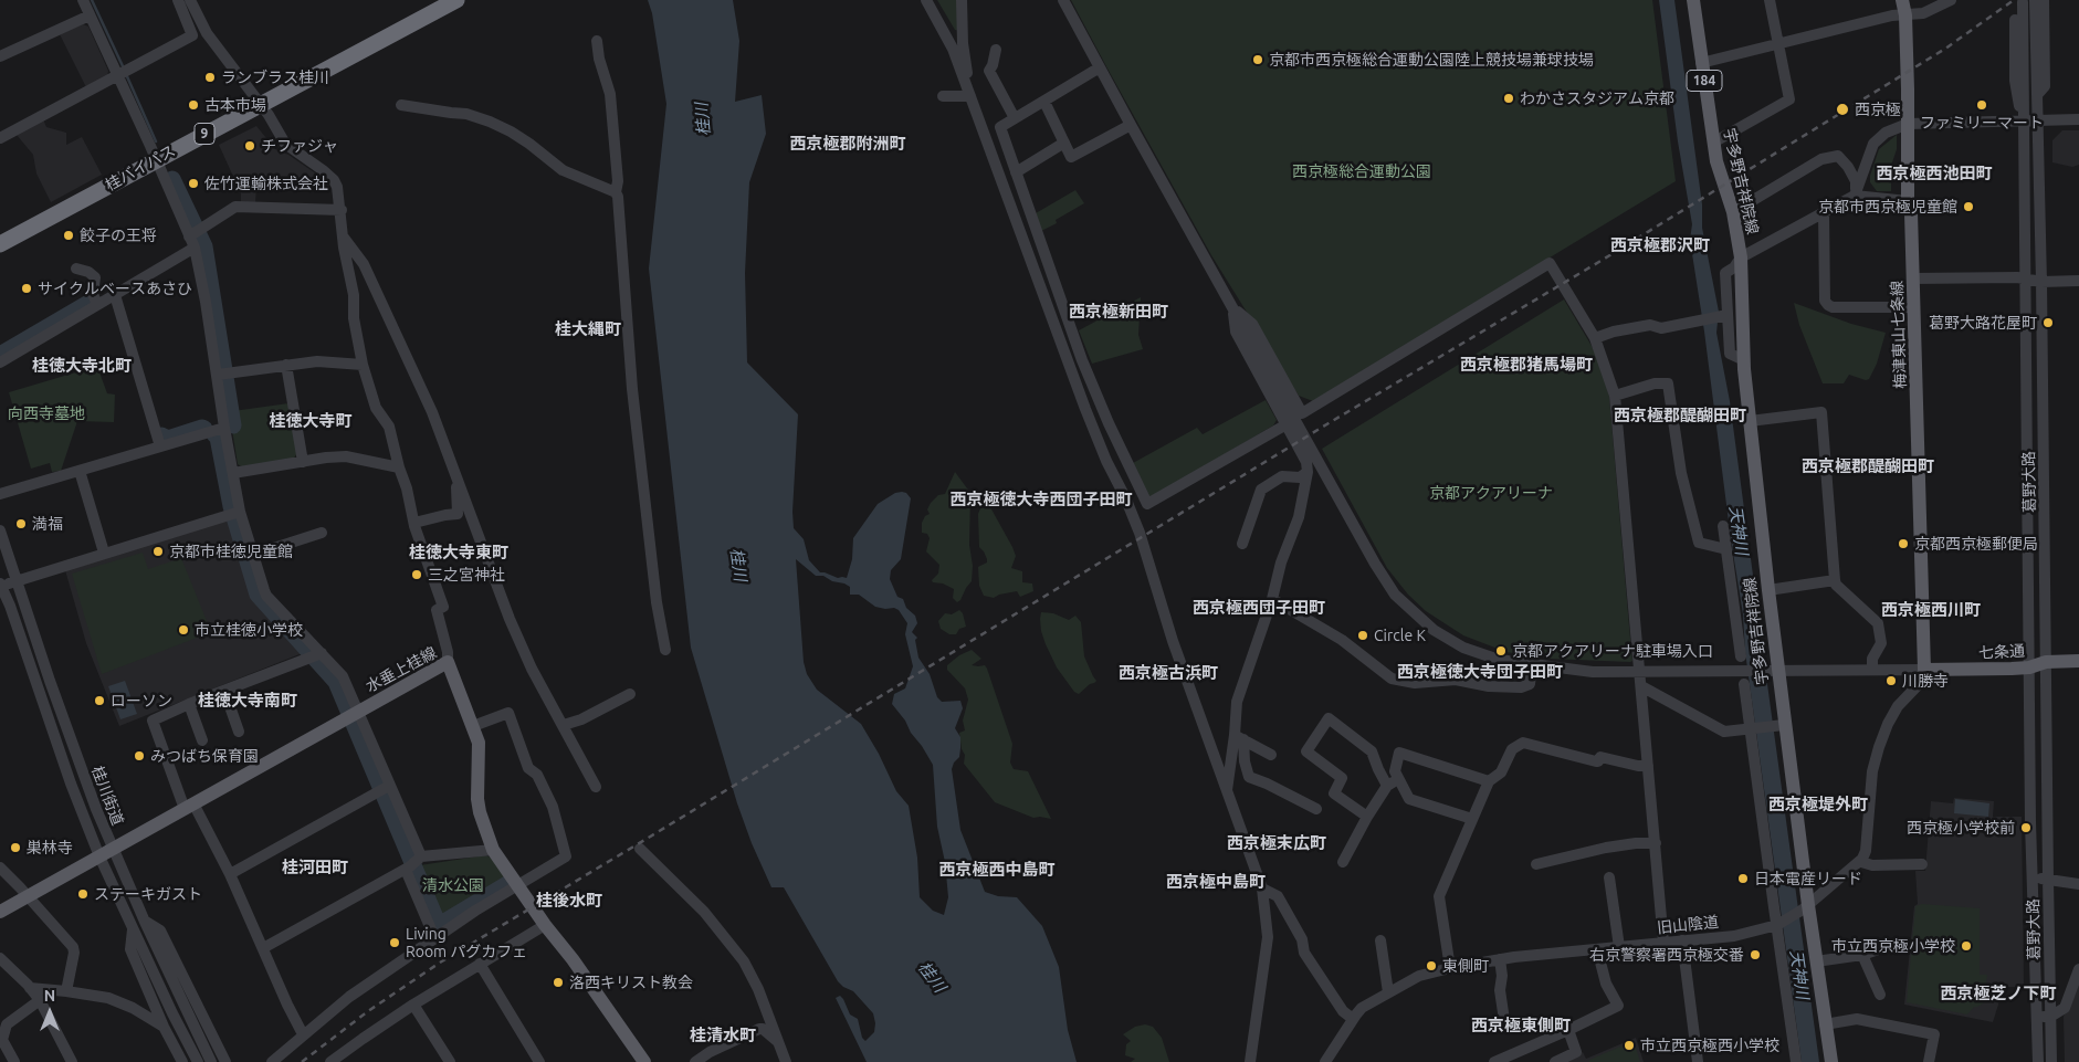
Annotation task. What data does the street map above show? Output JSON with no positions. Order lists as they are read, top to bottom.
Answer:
{
  "streets": {
    "highway": ["9", "桂バイパス"],
    "main road": [
      "184",
      "宇多野吉祥院線",
      "梅津東山七条線",
      "七条通",
      "水垂上桂線"
    ],
    "street": ["葛野大路", "桂川街道", "旧山陰道"]
  },
  "crossings": [
    ["宇多野吉祥院線", "旧山陰道"],
    ["梅津東山七条線", "七条通"],
    ["葛野大路", "七条通"],
    ["水垂上桂線", "桂川街道"]
  ],
  "districts": [
    "西京極郡附洲町",
    "西京極西池田町",
    "西京極郡沢町",
    "西京極新田町",
    "桂大縄町",
    "西京極郡猪馬場町",
    "桂徳大寺北町",
    "西京極郡醍醐田町",
    "桂徳大寺町",
    "西京極郡醍醐田町",
    "西京極徳大寺西団子田町",
    "桂徳大寺東町",
    "西京極西団子田町",
    "西京極西川町",
    "西京極徳大寺団子田町",
    "西京極古浜町",
    "桂徳大寺南町",
    "西京極堤外町",
    "西京極末広町",
    "桂河田町",
    "西京極西中島町",
    "西京極中島町",
    "桂後水町",
    "西京極芝ノ下町",
    "西京極東側町",
    "桂清水町"
  ],
  "water": ["桂川", "天神川"],
  "parks": [
    "西京極総合運動公園",
    "向西寺墓地",
    "京都アクアリーナ",
    "清水公園"
  ],
  "places": [
    "京都市西京極総合運動公園陸上競技場兼球技場",
    "ランブラス桂川",
    "わかさスタジアム京都",
    "古本市場",
    "ファミリーマート",
    "西京極",
    "チファジャ",
    "佐竹運輸株式会社",
    "京都市西京極児童館",
    "餃子の王将",
    "サイクルベースあさひ",
    "葛野大路花屋町",
    "満福",
    "京都西京極郵便局",
    "京都市桂徳児童館",
    "三之宮神社",
    "市立桂徳小学校",
    "Circle K",
    "京都アクアリーナ駐車場入口",
    "川勝寺",
    "ローソン",
    "みつばち保育園",
    "西京極小学校前",
    "巣林寺",
    "日本電産リード",
    "ステーキガスト",
    "Living Room パグカフェ",
    "市立西京極小学校",
    "右京警察署西京極交番",
    "東側町",
    "洛西キリスト教会",
    "市立西京極西小学校"
  ],
  "north": "top"
}
